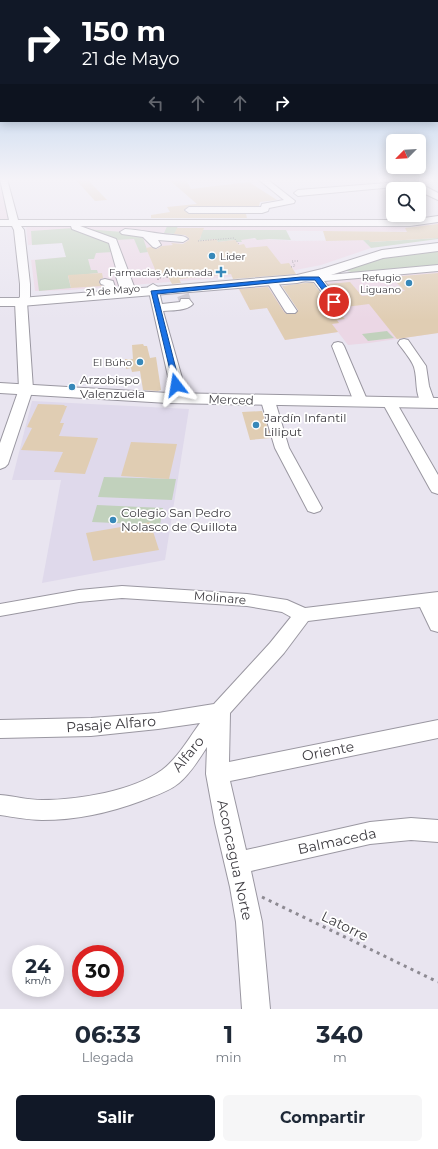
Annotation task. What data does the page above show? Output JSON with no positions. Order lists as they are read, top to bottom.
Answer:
{
  "streets": {
    "main road": ["21 de Mayo", "Merced"],
    "street": [
      "Molinare",
      "Pasaje Alfaro",
      "Oriente",
      "Alfaro",
      "Balmaceda",
      "Aconcagua Norte"
    ],
    "path": ["Latorre"]
  },
  "crossings": [
    ["Molinare", "Alfaro"],
    ["Pasaje Alfaro", "Alfaro"],
    ["Pasaje Alfaro", "Aconcagua Norte"],
    ["Oriente", "Aconcagua Norte"],
    ["Alfaro", "Aconcagua Norte"],
    ["Balmaceda", "Aconcagua Norte"],
    ["Aconcagua Norte", "Latorre"]
  ],
  "places": {
    "other": [
      "Lider",
      "Refugio Liguano",
      "El Búho",
      "Arzobispo Valenzuela",
      "Jardín Infantil Liliput",
      "Colegio San Pedro Nolasco de Quillota"
    ],
    "health": ["Farmacias Ahumada"]
  },
  "north": "bottom left",
  "page": {
    "turn": ["150 m", "21 de Mayo"],
    "speed": "24 km/h",
    "limit": "30",
    "eta": [
      "06:33",
      "Llegada",
      "1",
      "min",
      "340",
      "m"
    ],
    "buttons": ["Salir", "Compartir"]
  }
}
